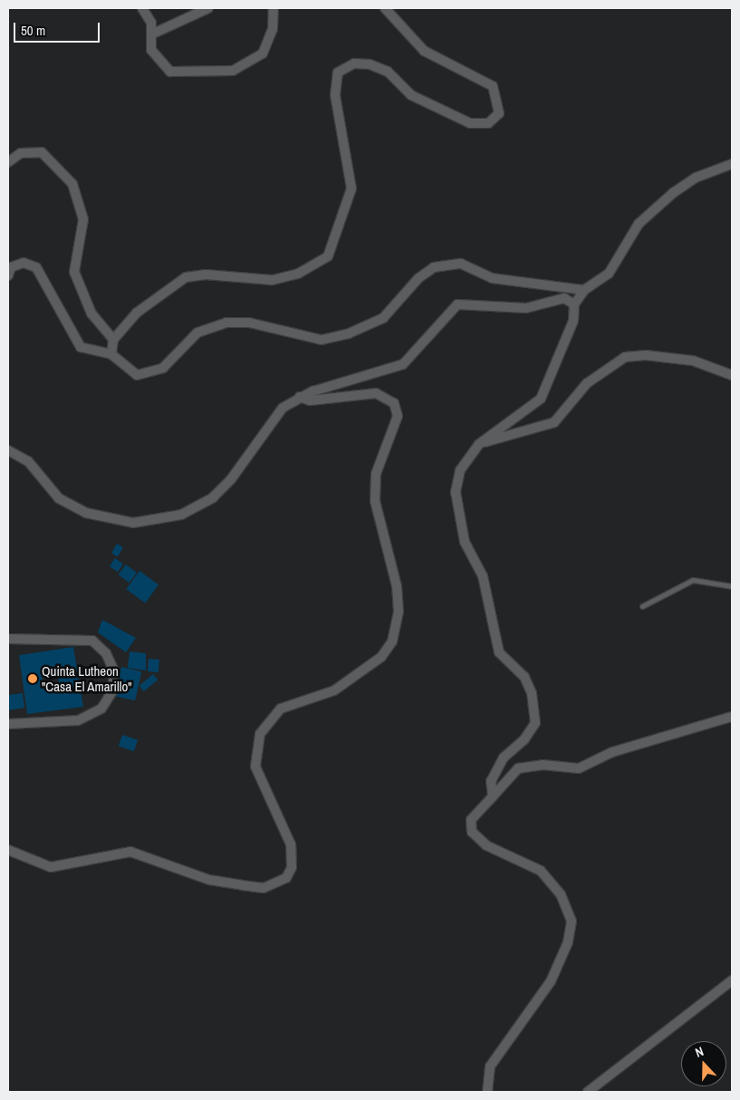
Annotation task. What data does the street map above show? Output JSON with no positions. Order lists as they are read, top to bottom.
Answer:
{
  "places": ["Quinta Lutheon \"Casa El Amarillo\""],
  "scale_bar": "50 m",
  "north": "top"
}
